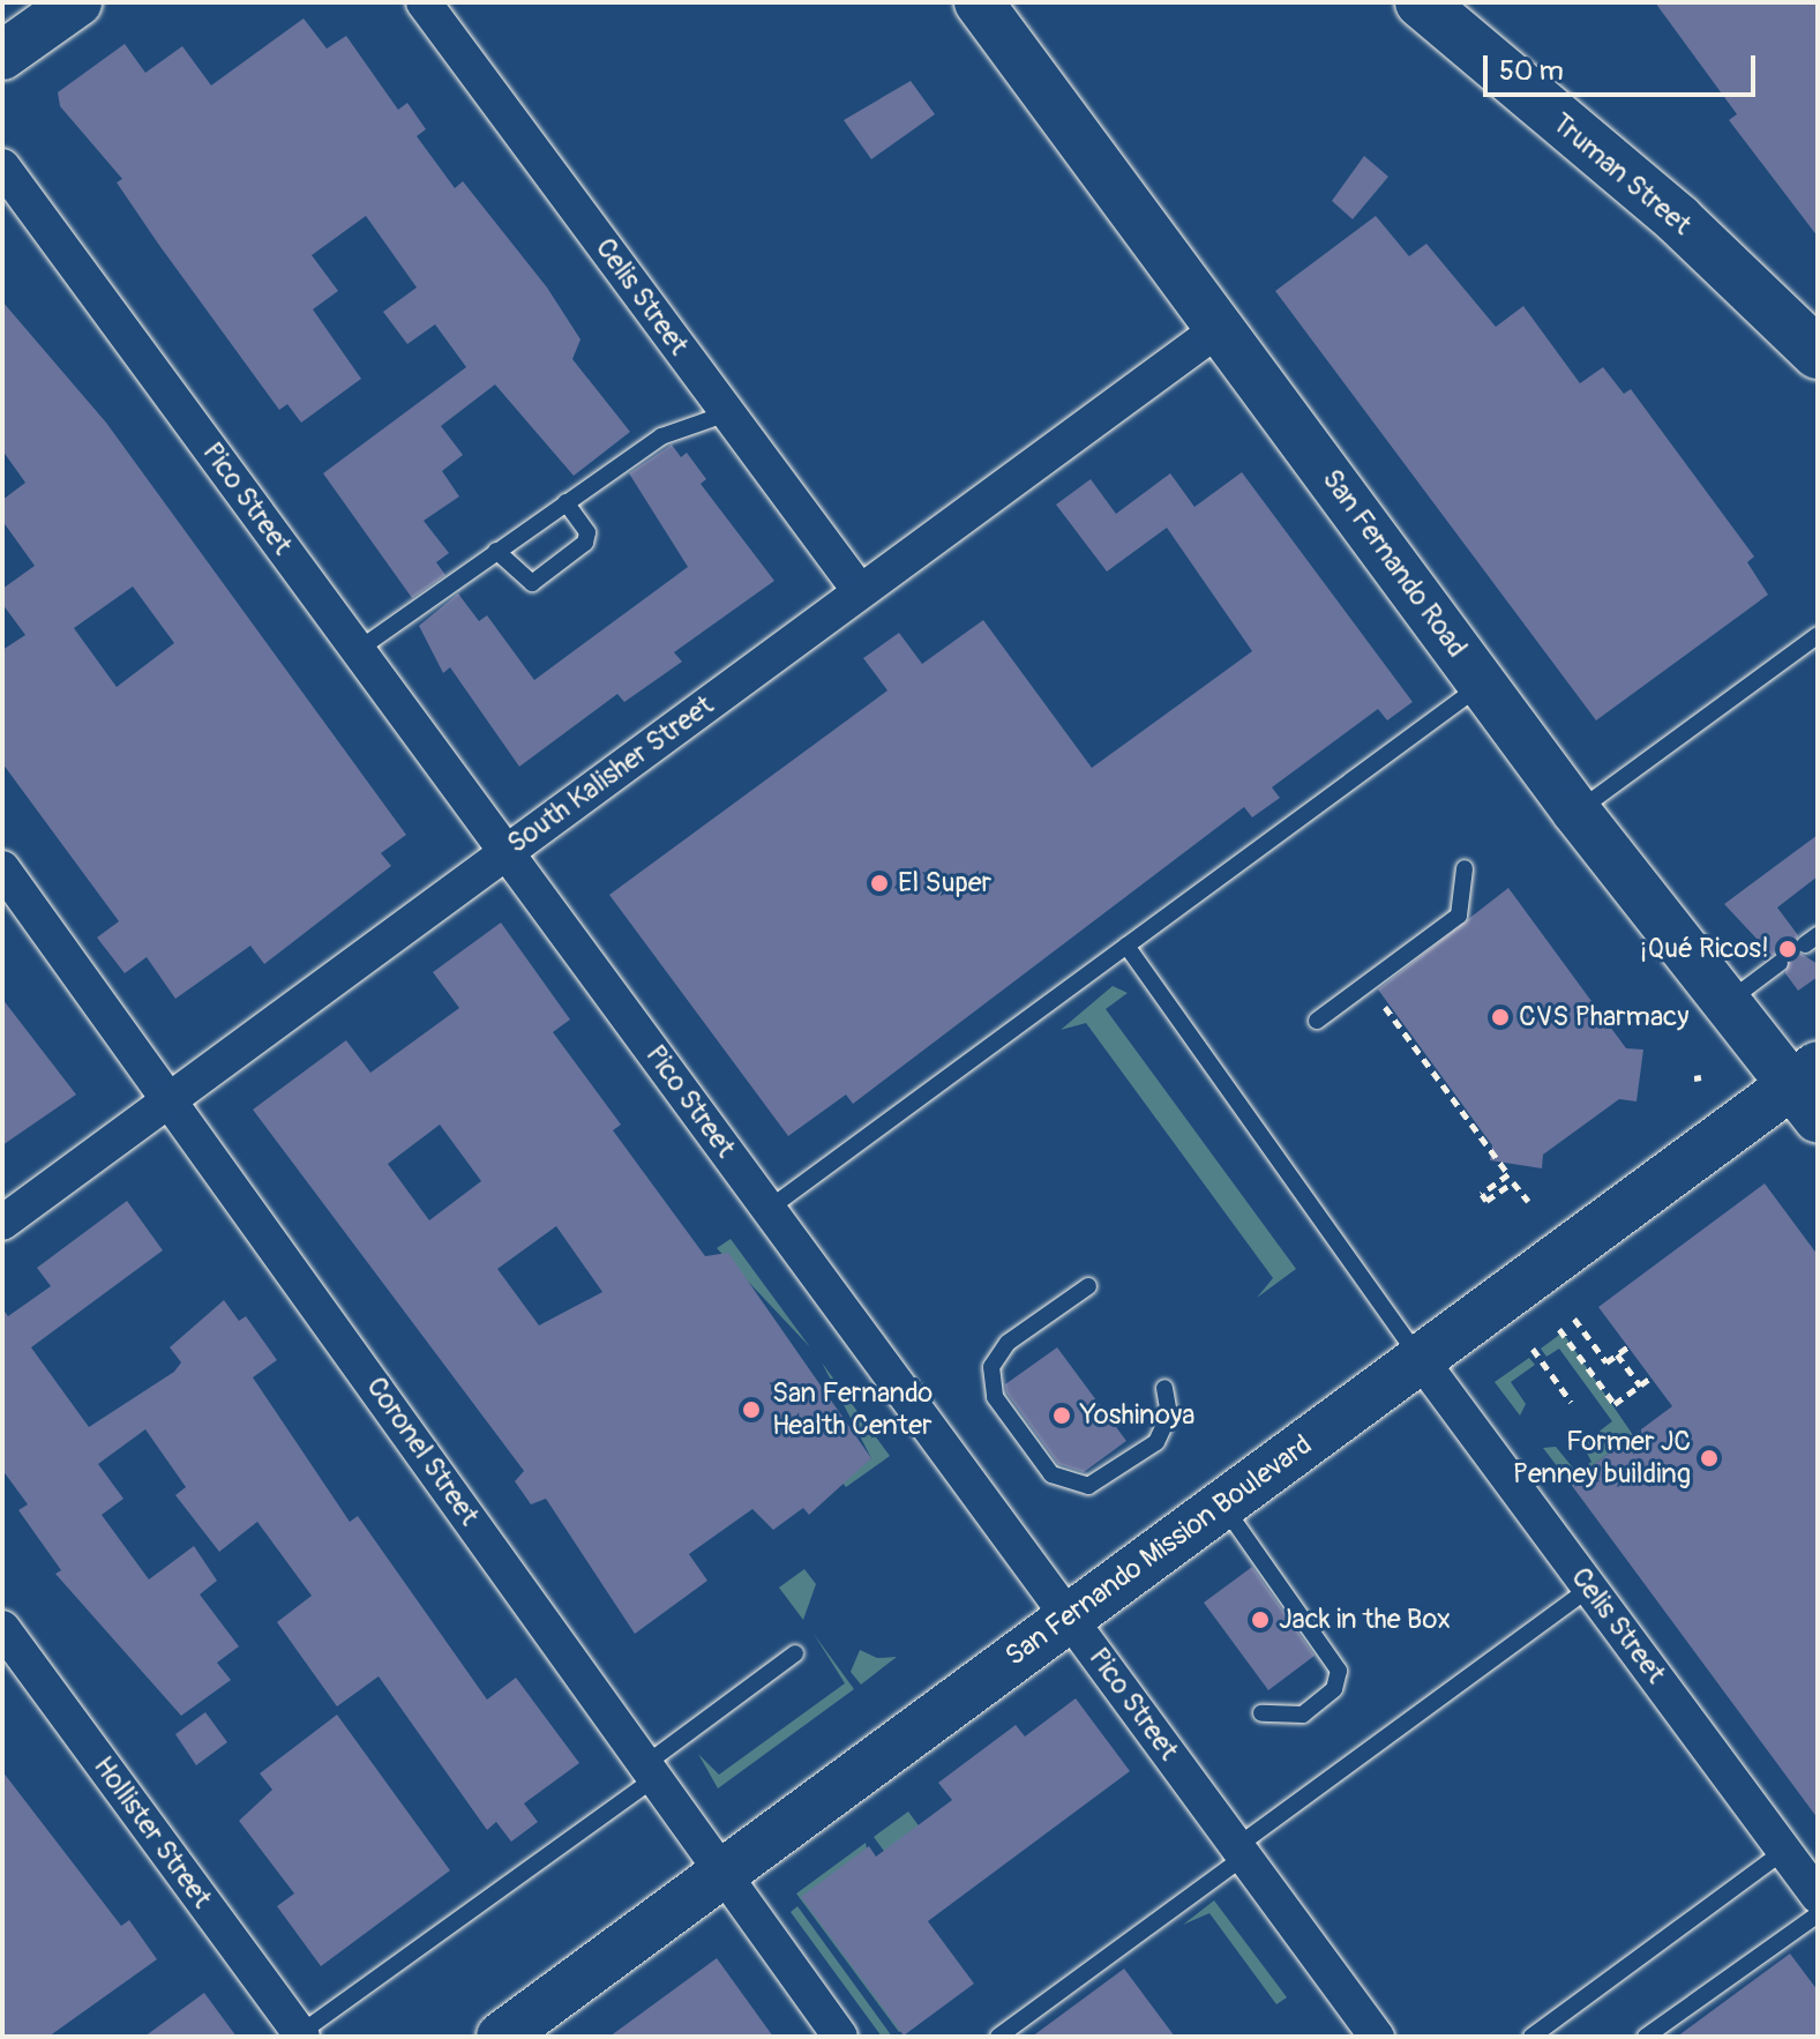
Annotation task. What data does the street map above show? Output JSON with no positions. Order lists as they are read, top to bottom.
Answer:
{
  "streets": {
    "main road": ["Truman Street", "San Fernando Road", "San Fernando Mission Boulevard"],
    "street": [
      "Celis Street",
      "Pico Street",
      "South Kalisher Street",
      "Coronel Street",
      "Hollister Street"
    ]
  },
  "crossings": [
    ["Celis Street", "South Kalisher Street"],
    ["Celis Street", "San Fernando Mission Boulevard"],
    ["Pico Street", "South Kalisher Street"],
    ["Pico Street", "San Fernando Mission Boulevard"],
    ["San Fernando Road", "South Kalisher Street"],
    ["San Fernando Road", "San Fernando Mission Boulevard"],
    ["South Kalisher Street", "Coronel Street"],
    ["Coronel Street", "San Fernando Mission Boulevard"]
  ],
  "places": [
    "El Super",
    "¡Qué Ricos!",
    "CVS Pharmacy",
    "San Fernando Health Center",
    "Yoshinoya",
    "Former JC Penney building",
    "Jack in the Box"
  ],
  "scale_bar": "50 m"
}
